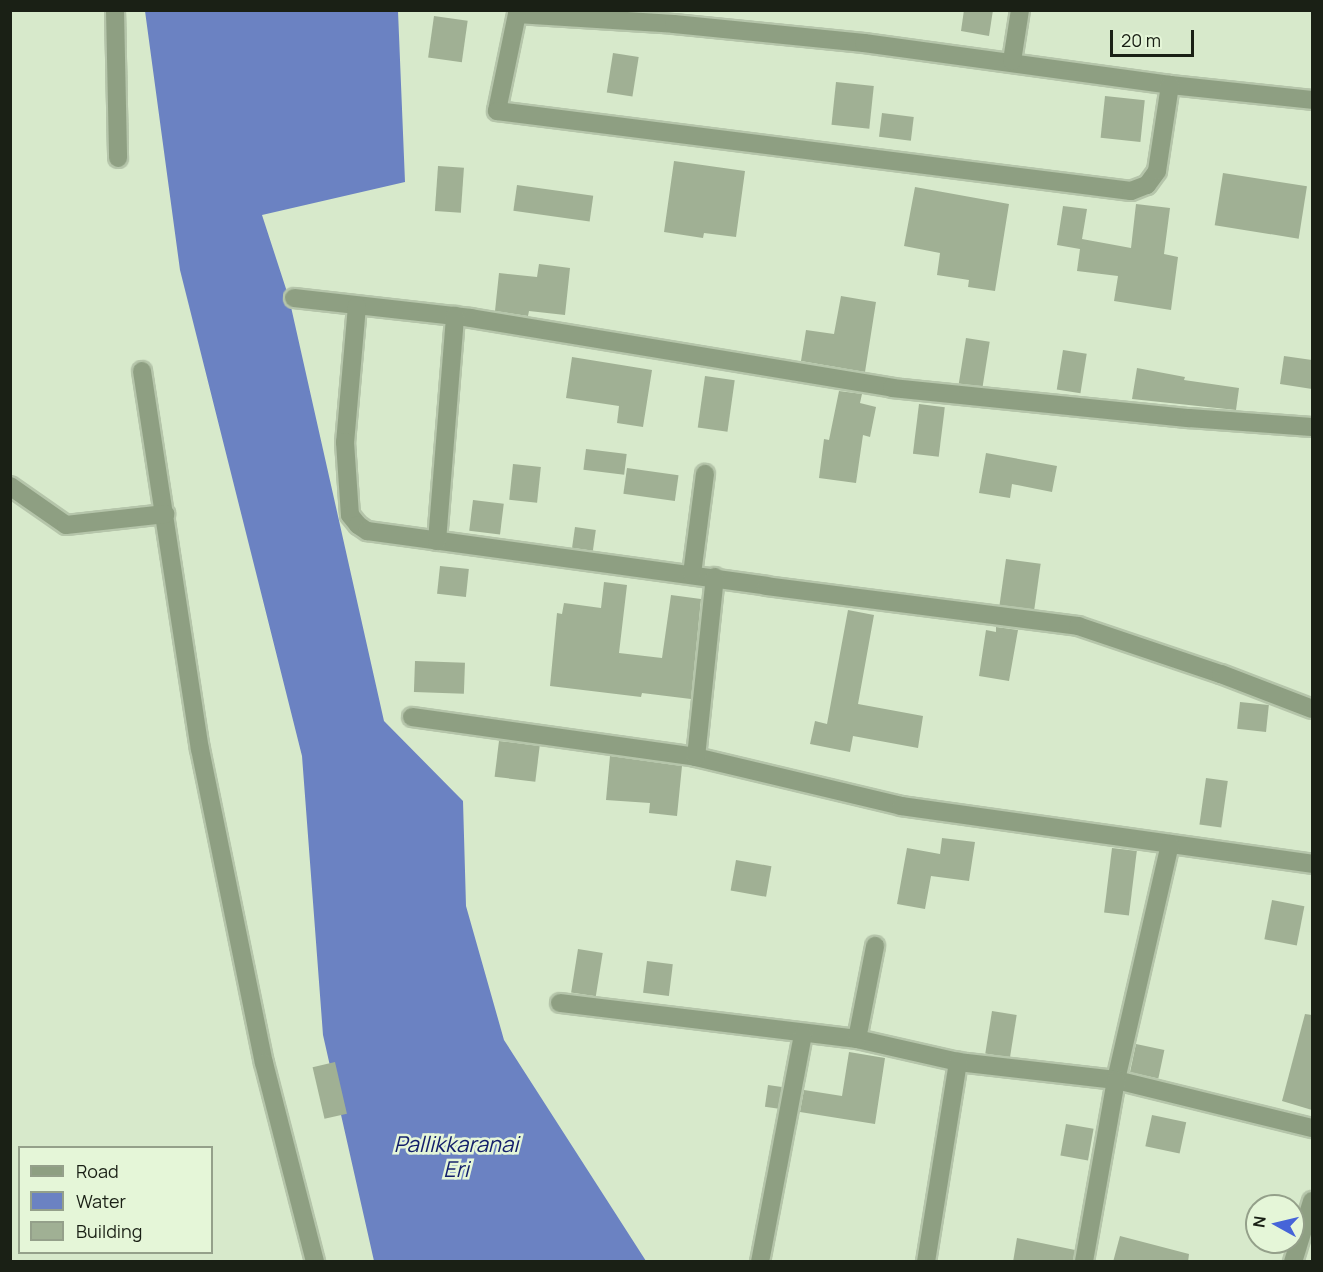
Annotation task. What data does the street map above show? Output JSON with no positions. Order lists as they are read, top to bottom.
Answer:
{
  "water": ["Pallikkaranai Eri"],
  "legend": ["Road", "Water", "Building"],
  "scale_bar": "20 m",
  "north": "left"
}
